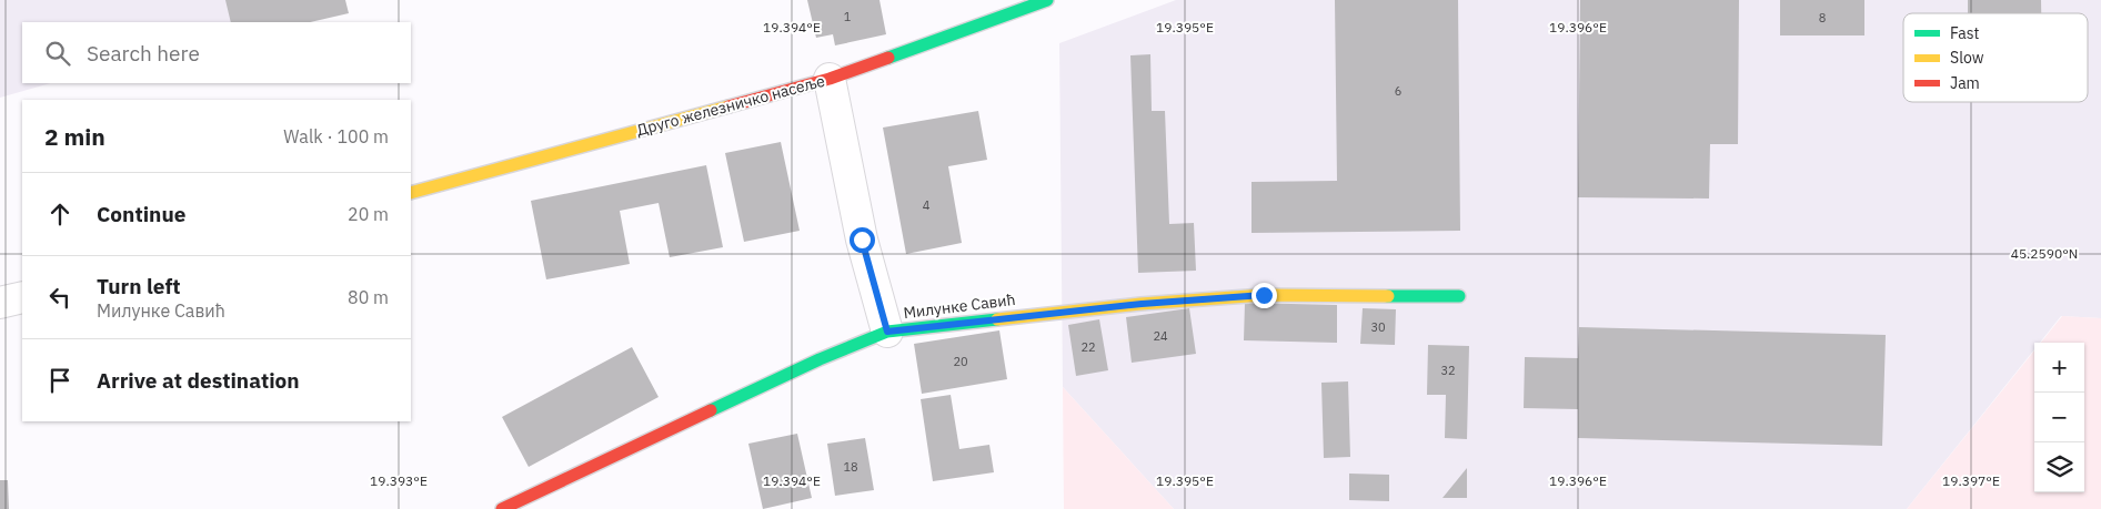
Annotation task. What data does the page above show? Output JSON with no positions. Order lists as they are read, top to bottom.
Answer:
{
  "streets": {
    "street": ["Друго железничко насеље", "Милунке Савић"]
  },
  "house_numbers": [
    "1",
    "8",
    "6",
    "4",
    "30",
    "24",
    "22",
    "20",
    "32",
    "18"
  ],
  "legend": ["Fast", "Slow", "Jam"],
  "page": {
    "search": "Search here",
    "heading": ["2 min", "Walk · 100 m"],
    "list": [
      ["Continue", "20 m"],
      ["Turn left", "Милунке Савић", "80 m"],
      "Arrive at destination"
    ],
    "map_buttons": ["+", "−"]
  },
  "coordinates": [
    "19.394°E",
    "19.395°E",
    "19.396°E",
    "45.2590°N",
    "19.393°E",
    "19.397°E"
  ]
}
